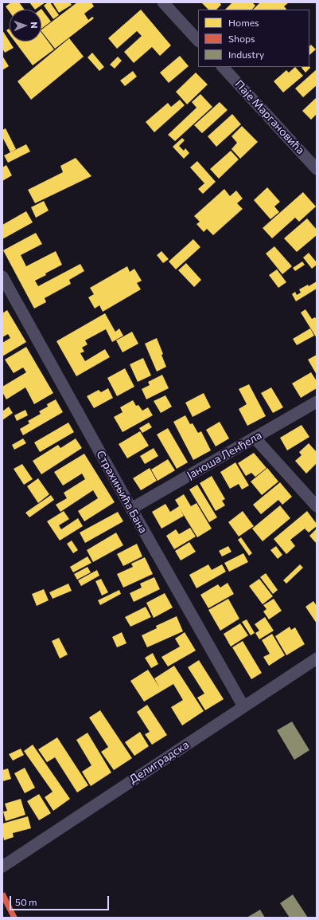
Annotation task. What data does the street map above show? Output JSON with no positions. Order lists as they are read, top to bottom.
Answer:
{
  "streets": {
    "street": [
      "Паје Маргановића",
      "Јаноша Ленђела",
      "Страхињића Бана",
      "Делиградска"
    ]
  },
  "crossings": [
    ["Јаноша Ленђела", "Страхињића Бана"],
    ["Страхињића Бана", "Делиградска"]
  ],
  "legend": ["Homes", "Shops", "Industry"],
  "scale_bar": "50 m",
  "north": "right"
}
